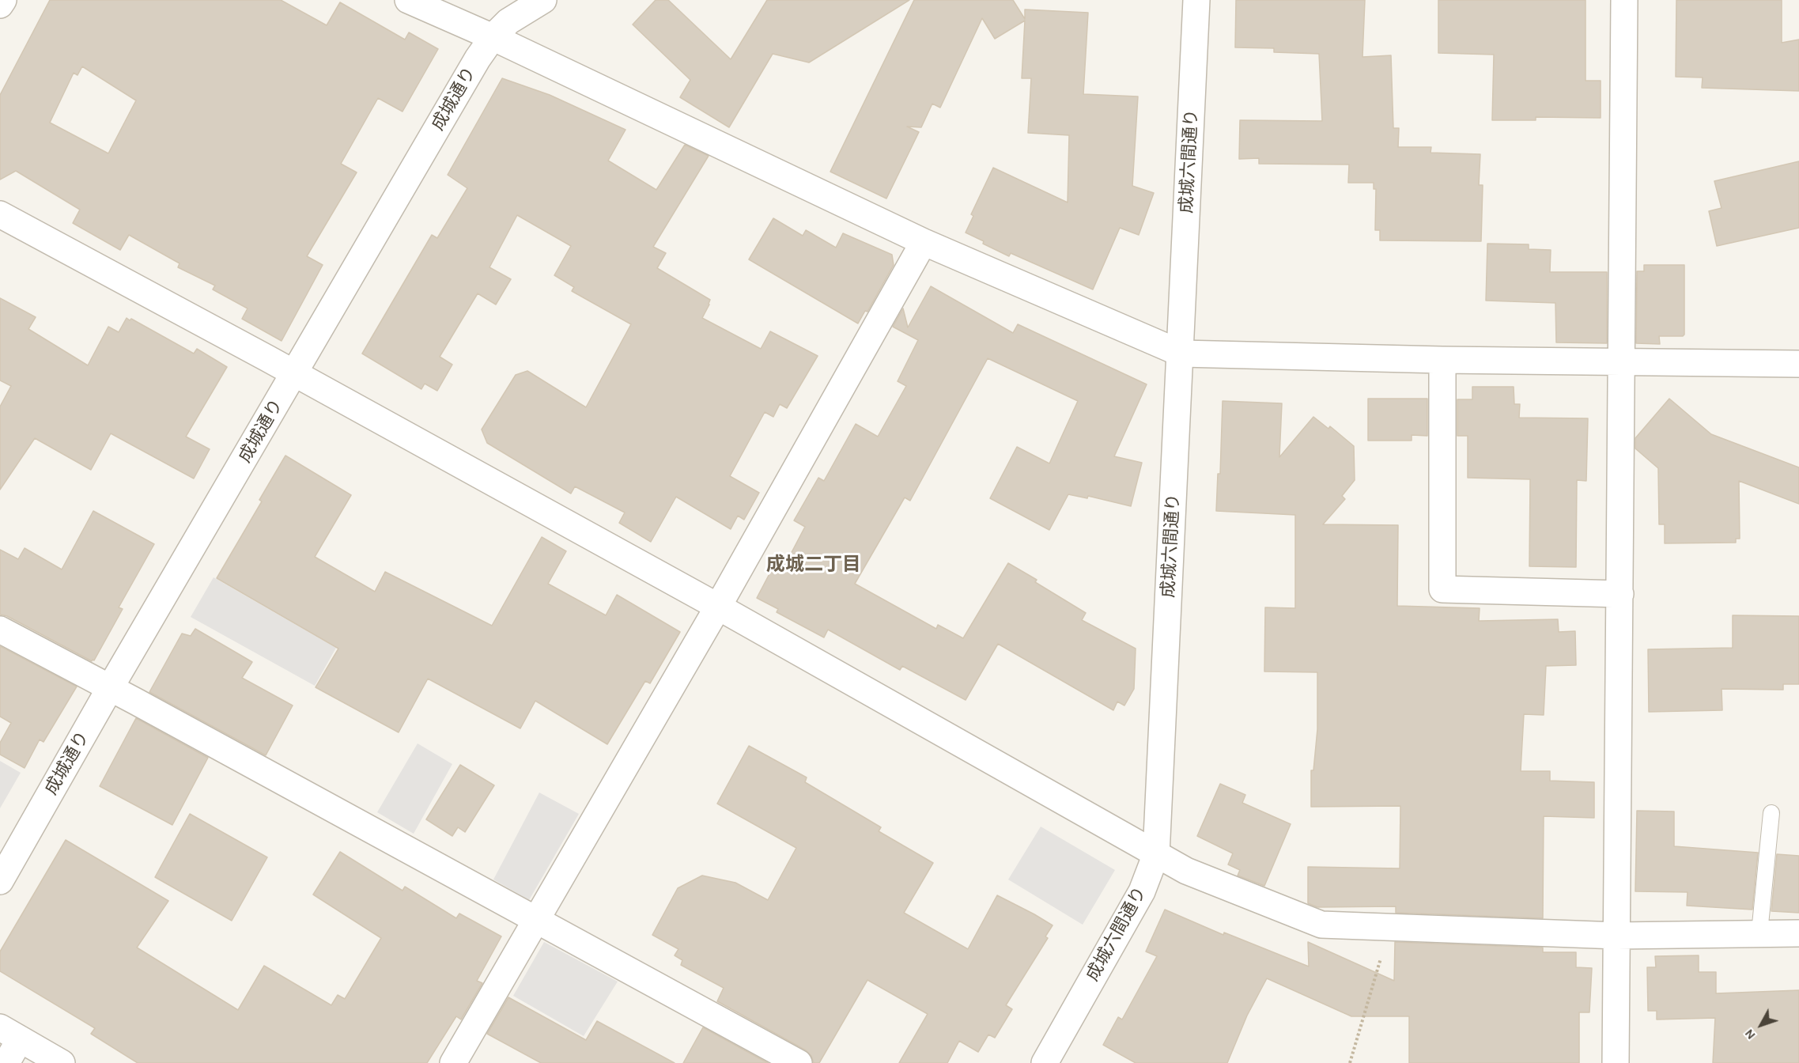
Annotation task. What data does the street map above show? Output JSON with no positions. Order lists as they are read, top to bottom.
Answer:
{
  "streets": {
    "street": ["成城通り", "成城六間通り"]
  },
  "districts": ["成城二丁目"],
  "north": "bottom left"
}
